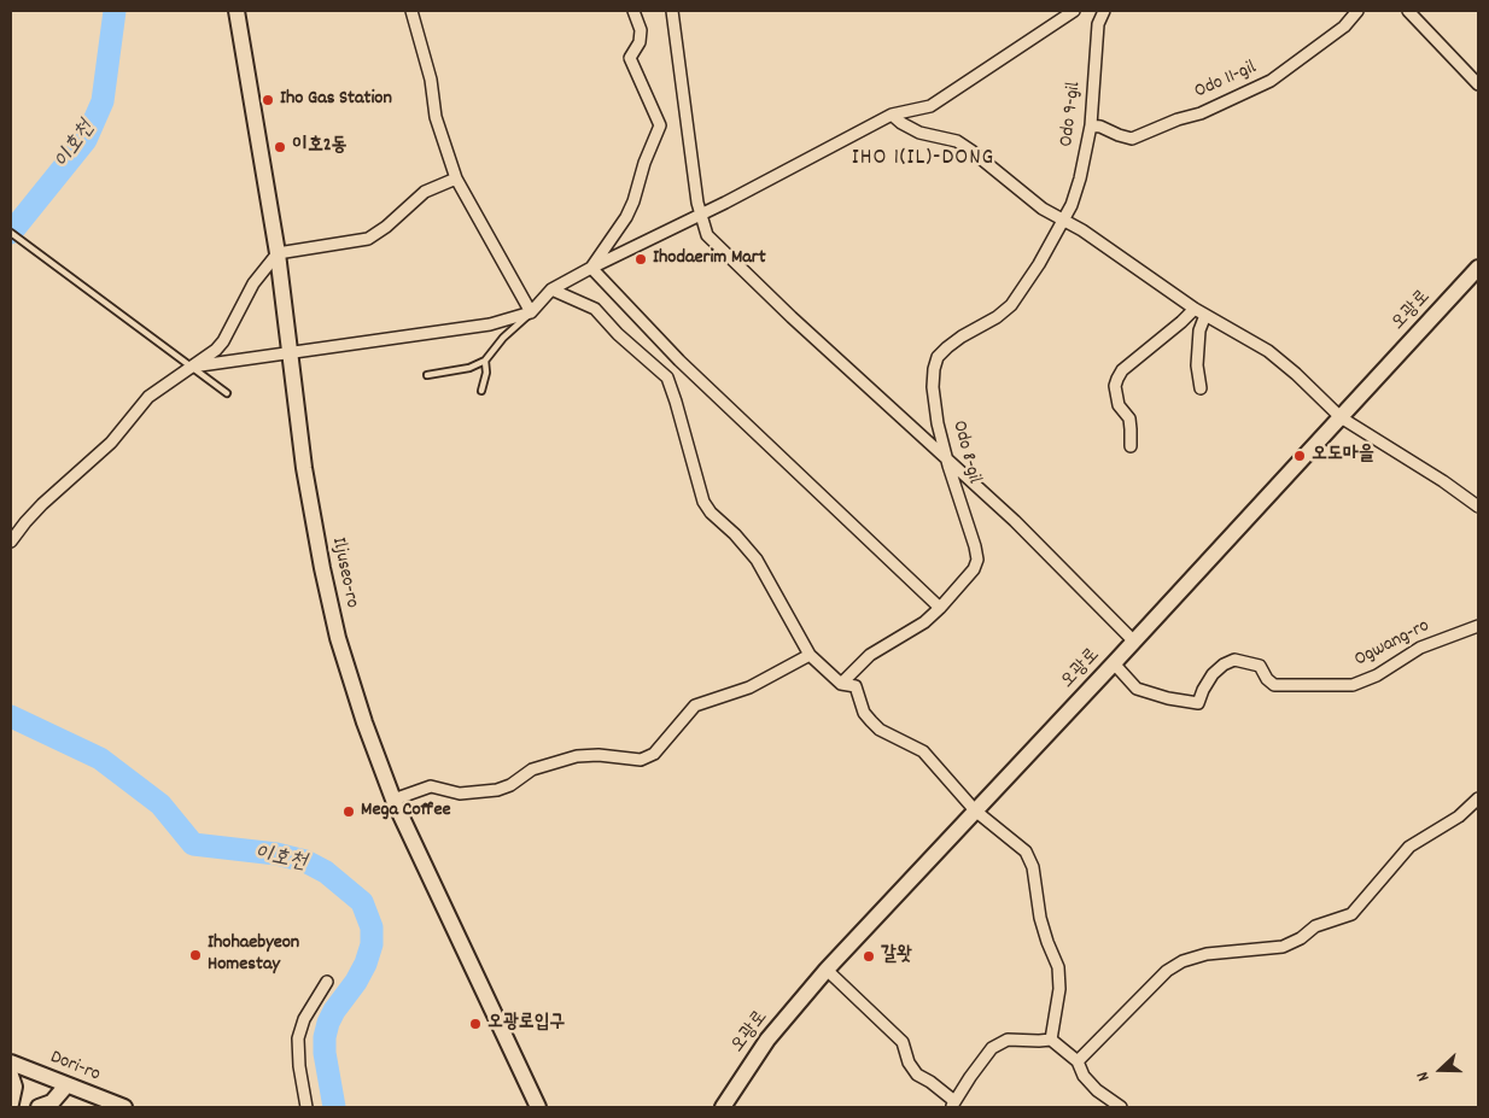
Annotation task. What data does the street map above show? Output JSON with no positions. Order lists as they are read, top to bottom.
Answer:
{
  "streets": {
    "main road": ["오광로", "Iljuseo-ro", "Dori-ro"],
    "street": [
      "Odo 11-gil",
      "Odo 9-gil",
      "Odo 8-gil",
      "Ogwang-ro"
    ]
  },
  "crossings": [
    ["Odo 11-gil", "Odo 9-gil"],
    ["Odo 9-gil", "Odo 8-gil"],
    ["오광로", "Ogwang-ro"]
  ],
  "districts": ["IHO 1(IL)-DONG"],
  "water": ["이호천"],
  "places": [
    "Iho Gas Station",
    "이호2동",
    "Ihodaerim Mart",
    "오도마을",
    "Mega Coffee",
    "Ihohaebyeon Homestay",
    "갈왓",
    "오광로입구"
  ],
  "north": "left"
}
